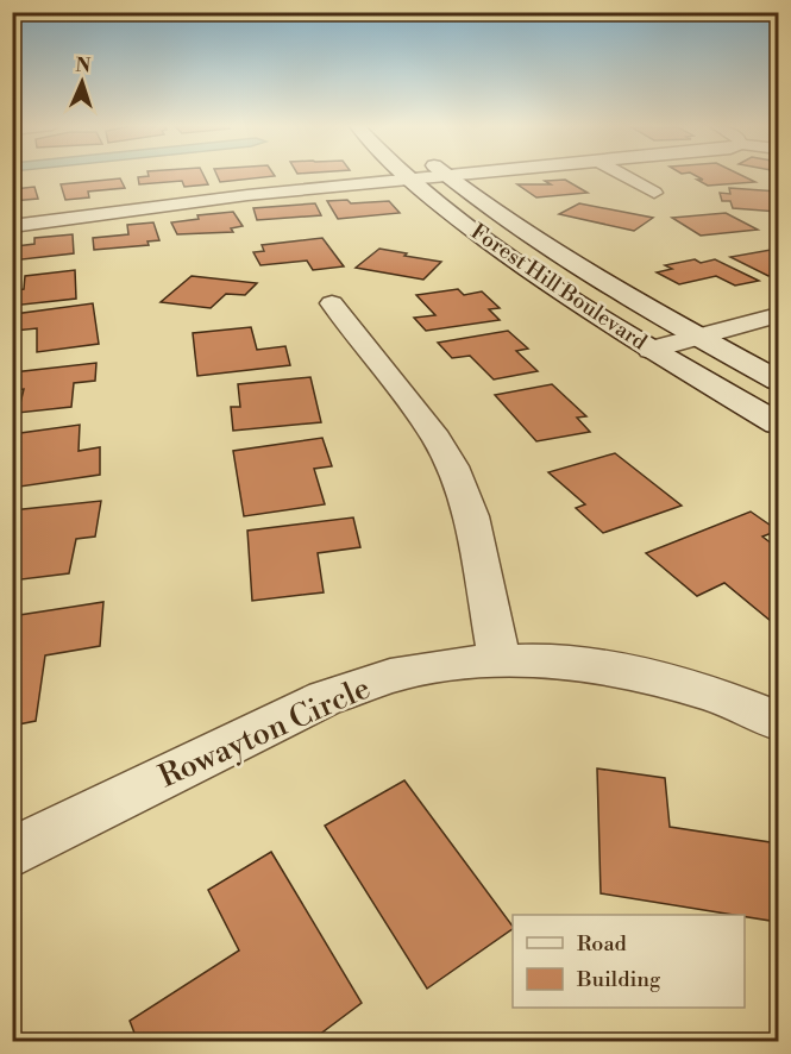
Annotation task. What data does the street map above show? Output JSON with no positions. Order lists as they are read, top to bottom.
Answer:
{
  "streets": {
    "main road": ["Forest Hill Boulevard"],
    "street": ["Rowayton Circle"]
  },
  "legend": ["Road", "Building"],
  "north": "top"
}
